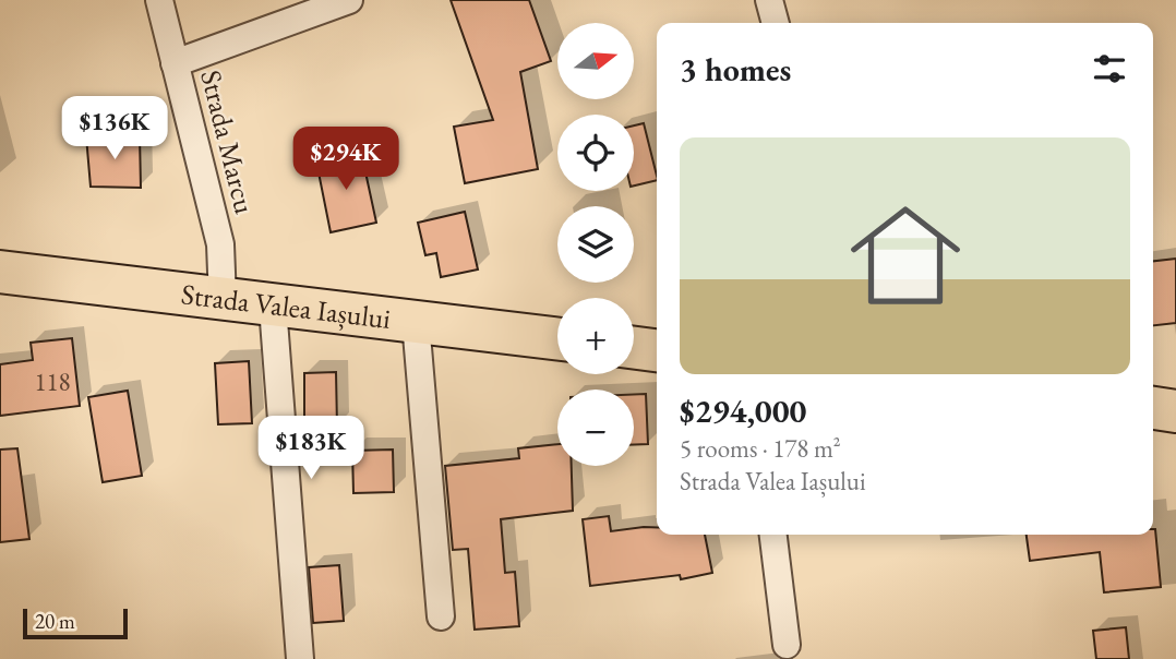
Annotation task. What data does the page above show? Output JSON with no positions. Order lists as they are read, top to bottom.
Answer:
{
  "streets": {
    "main road": ["Strada Valea Iașului"],
    "street": ["Strada Marcu"]
  },
  "crossings": [
    ["Strada Marcu", "Strada Valea Iașului"]
  ],
  "house_numbers": ["118"],
  "scale_bar": "20 m",
  "north": "right",
  "page": {
    "map_buttons": ["+", "−"],
    "heading": "3 homes",
    "price": ["$136K", "$294K", "$183K"],
    "list": [
      {
        "name": "$294,000",
        "note": "5 rooms · 178 m² · Strada Valea Iașului"
      }
    ],
    "scale": "20 m"
  }
}
